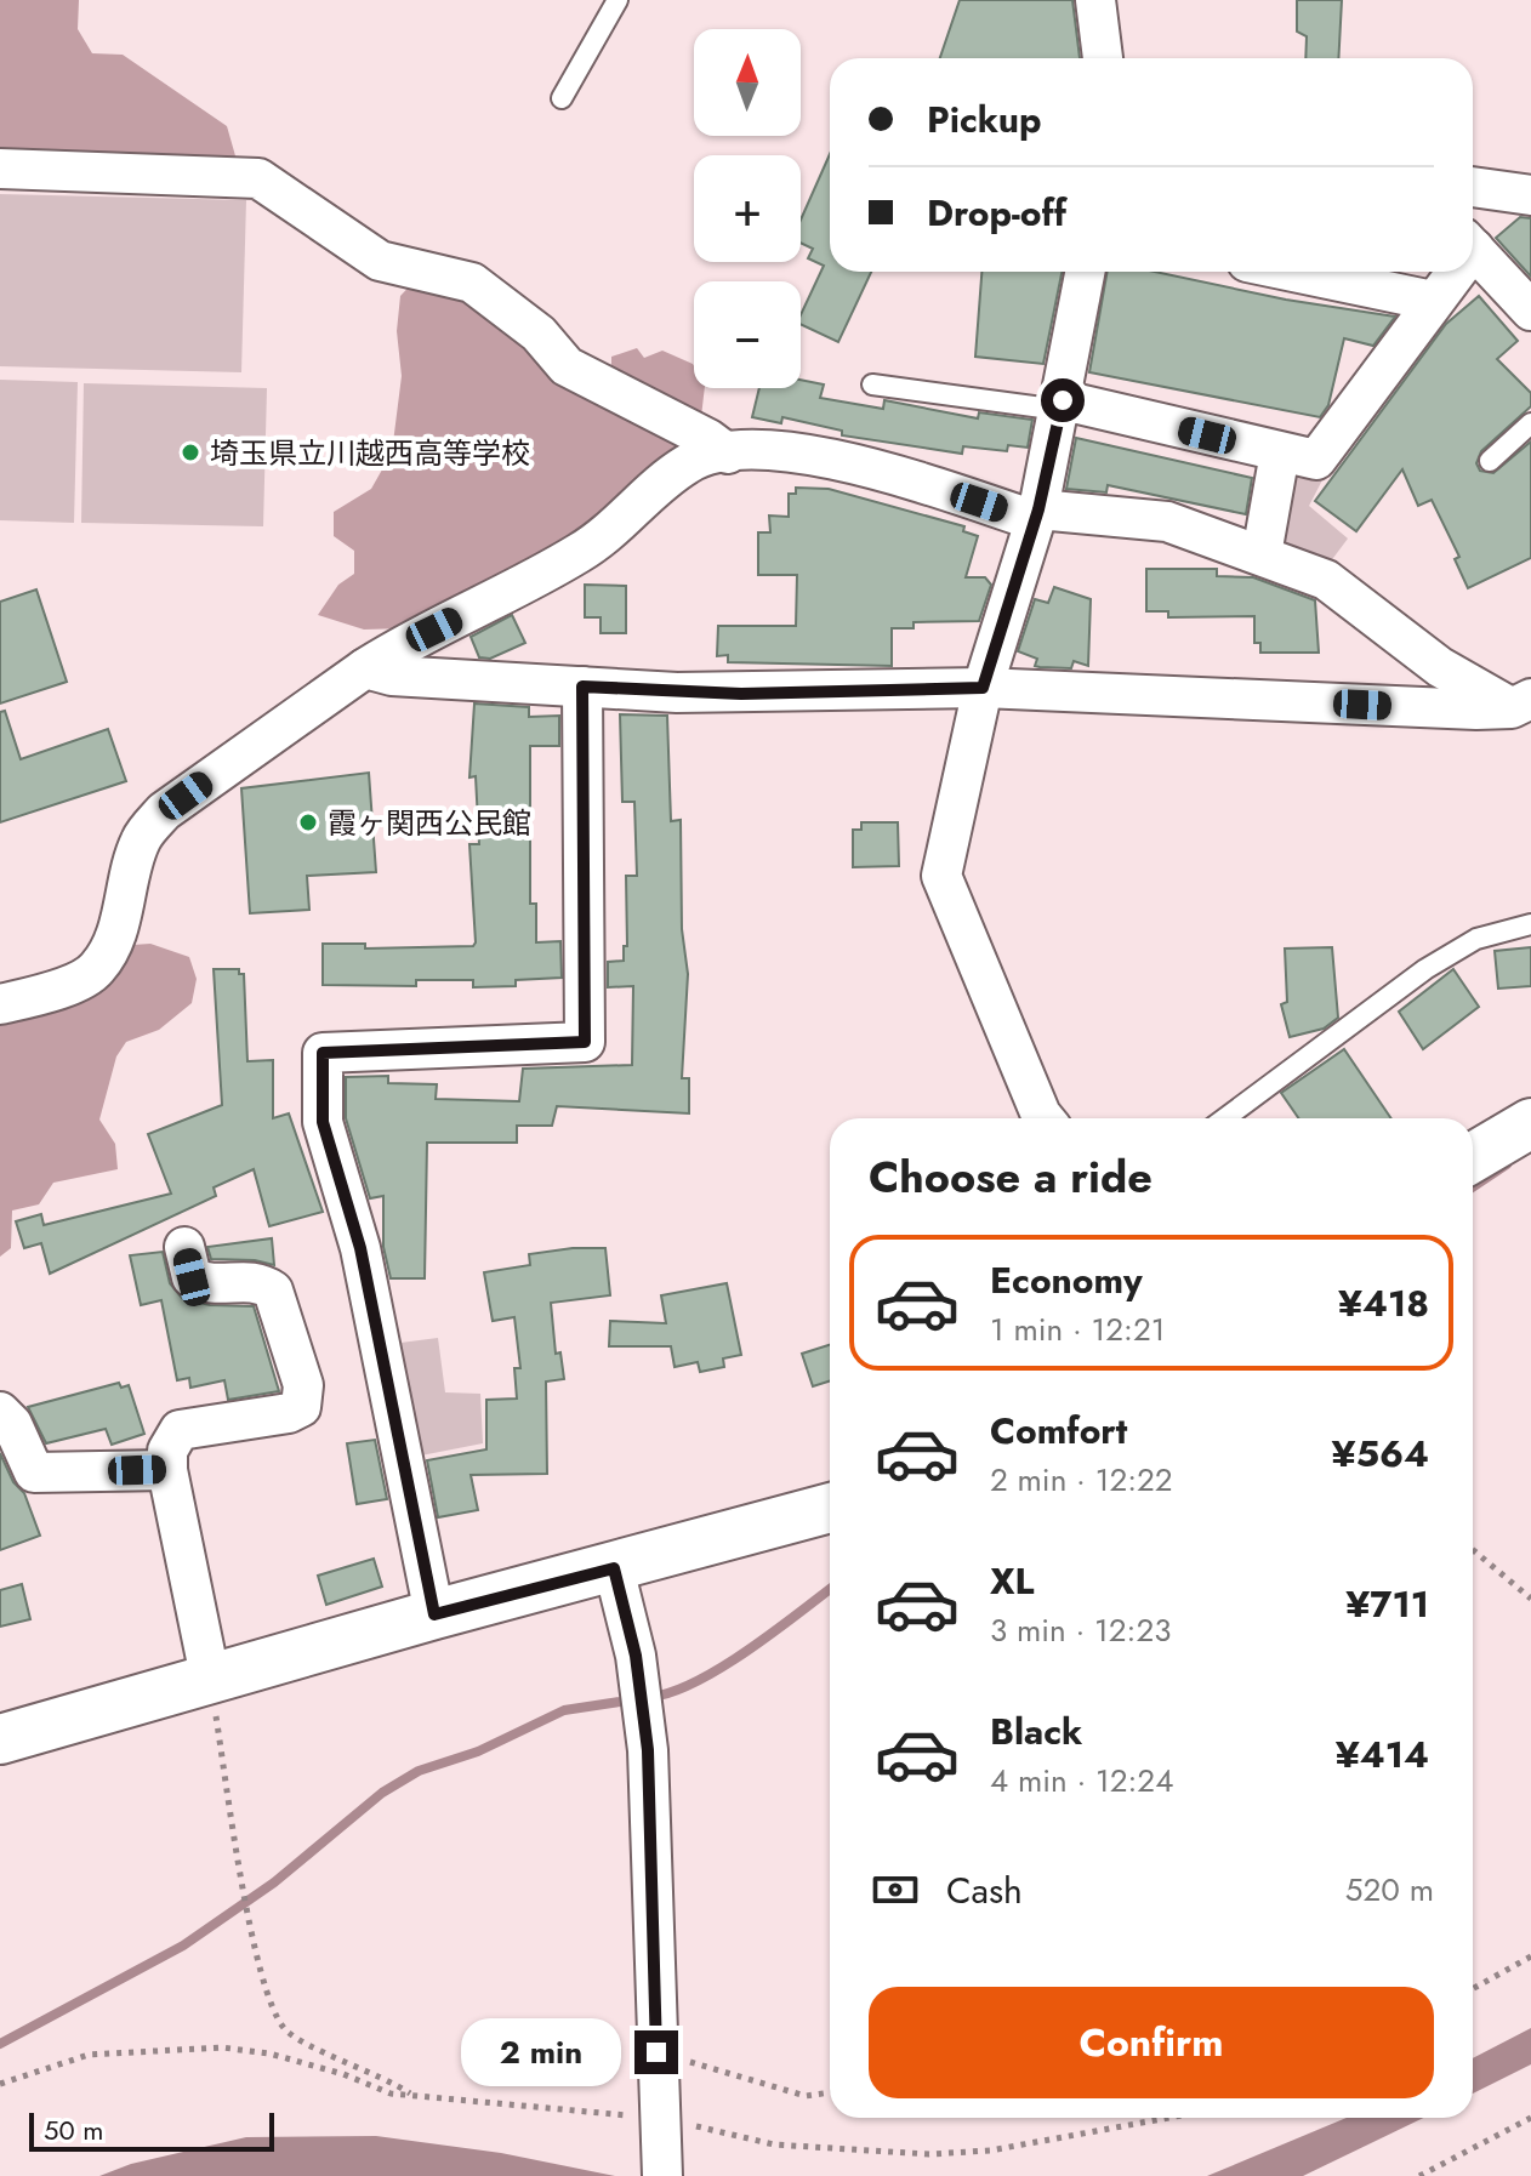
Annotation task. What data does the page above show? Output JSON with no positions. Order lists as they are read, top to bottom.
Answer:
{
  "places": ["埼玉県立川越西高等学校", "霞ヶ関西公民館"],
  "scale_bar": "50 m",
  "north": "top",
  "page": {
    "map_buttons": ["+", "−"],
    "banner": ["Pickup", "Drop-off"],
    "heading": "Choose a ride",
    "list": [
      {
        "name": "Economy",
        "note": "1 min · 12:21",
        "value": "¥418"
      },
      {
        "name": "Comfort",
        "note": "2 min · 12:22",
        "value": "¥564"
      },
      {
        "name": "XL",
        "note": "3 min · 12:23",
        "value": "¥711"
      },
      {
        "name": "Black",
        "note": "4 min · 12:24",
        "value": "¥414"
      }
    ],
    "pay": ["Cash", "520 m"],
    "buttons": "Confirm",
    "bubble": "2 min",
    "scale": "50 m"
  }
}
